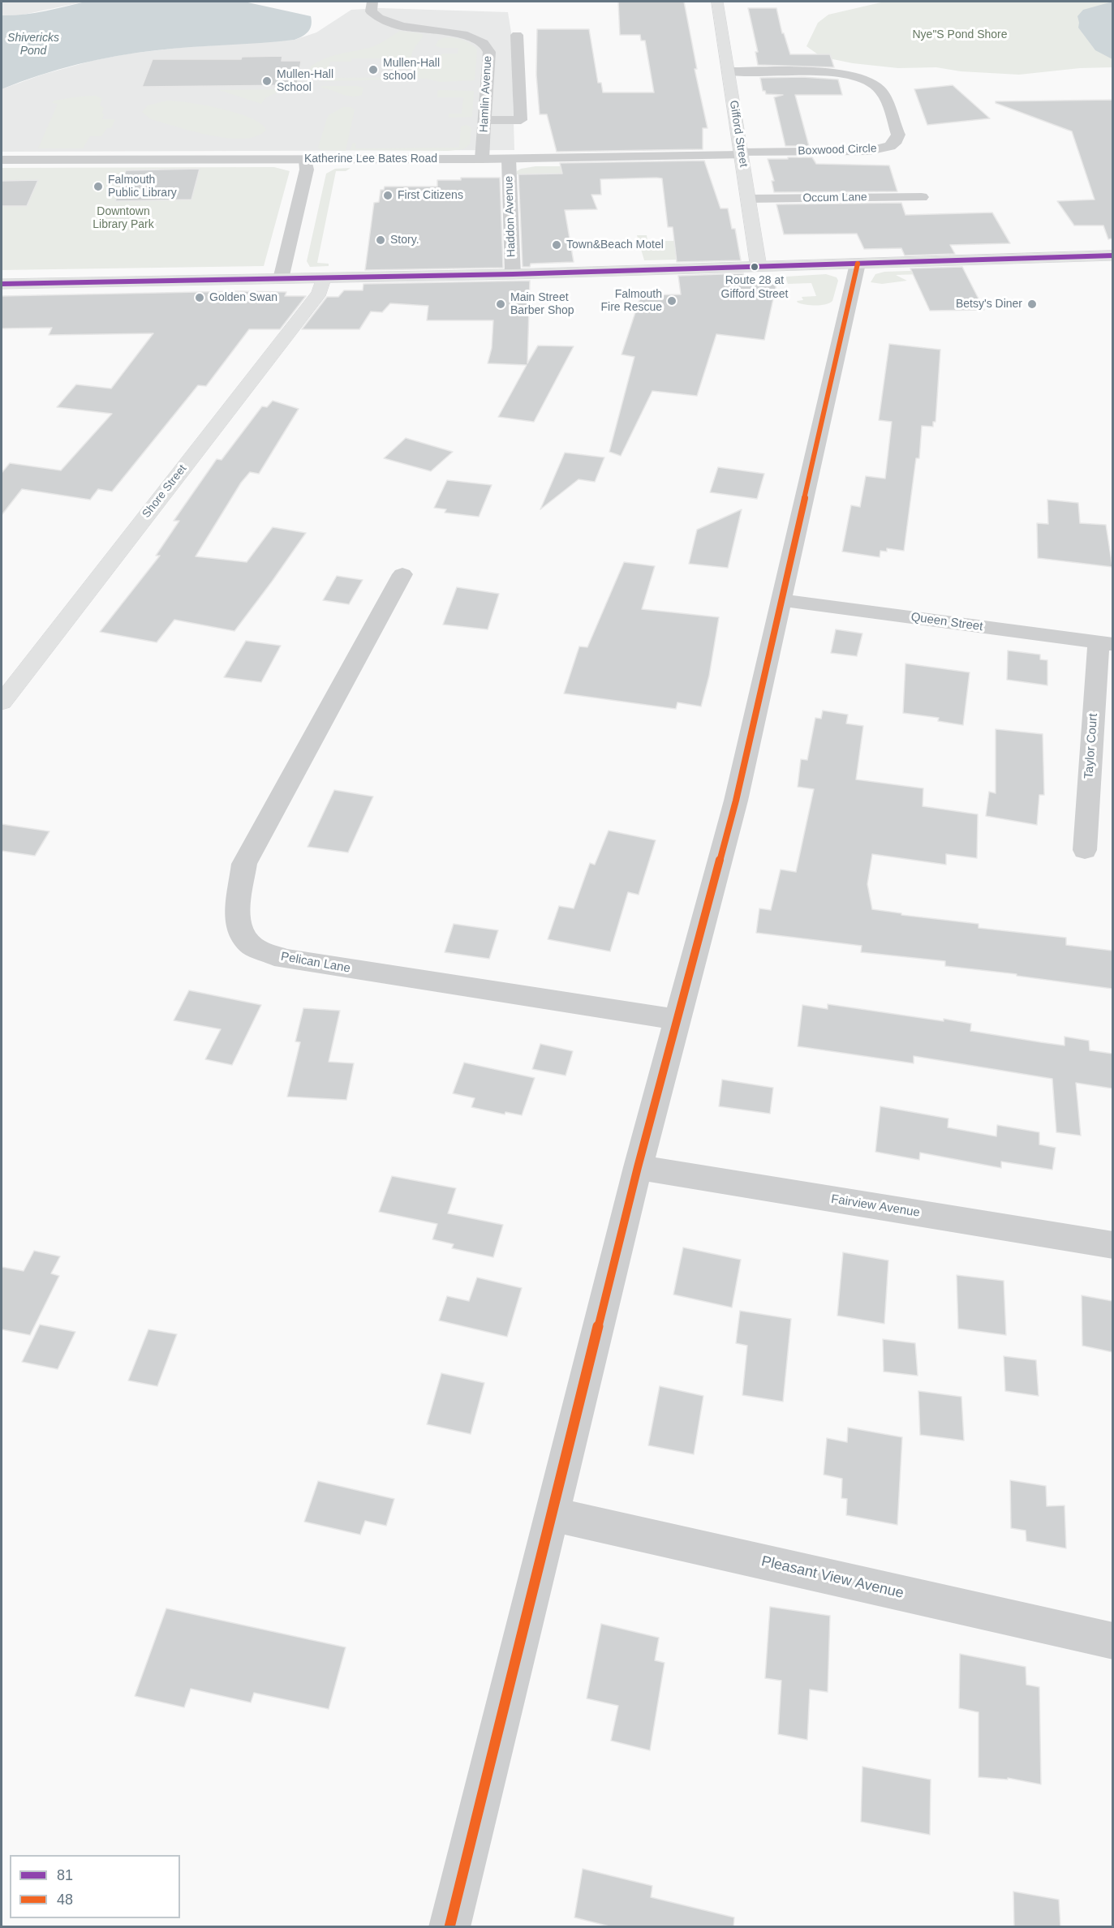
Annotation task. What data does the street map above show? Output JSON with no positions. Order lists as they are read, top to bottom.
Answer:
{
  "streets": {
    "main road": ["Gifford Street", "Shore Street"],
    "street": [
      "Hamlin Avenue",
      "Boxwood Circle",
      "Katherine Lee Bates Road",
      "Occum Lane",
      "Haddon Avenue",
      "Queen Street",
      "Taylor Court",
      "Pelican Lane",
      "Fairview Avenue",
      "Pleasant View Avenue"
    ]
  },
  "crossings": [
    ["Hamlin Avenue", "Katherine Lee Bates Road"],
    ["Gifford Street", "Boxwood Circle"],
    ["Gifford Street", "Katherine Lee Bates Road"],
    ["Gifford Street", "Occum Lane"],
    ["Boxwood Circle", "Katherine Lee Bates Road"],
    ["Katherine Lee Bates Road", "Haddon Avenue"],
    ["Queen Street", "Taylor Court"]
  ],
  "water": ["Shivericks Pond"],
  "parks": ["Nye\"S Pond Shore", "Downtown Library Park"],
  "places": [
    "Mullen-Hall school",
    "Mullen-Hall School",
    "Falmouth Public Library",
    "First Citizens",
    "Story.",
    "Town&Beach Motel",
    "Route 28 at Gifford Street",
    "Golden Swan",
    "Falmouth Fire Rescue",
    "Main Street Barber Shop",
    "Betsy's Diner"
  ],
  "lines": ["transit line 81", "transit line 48"],
  "legend": ["81", "48"]
}
